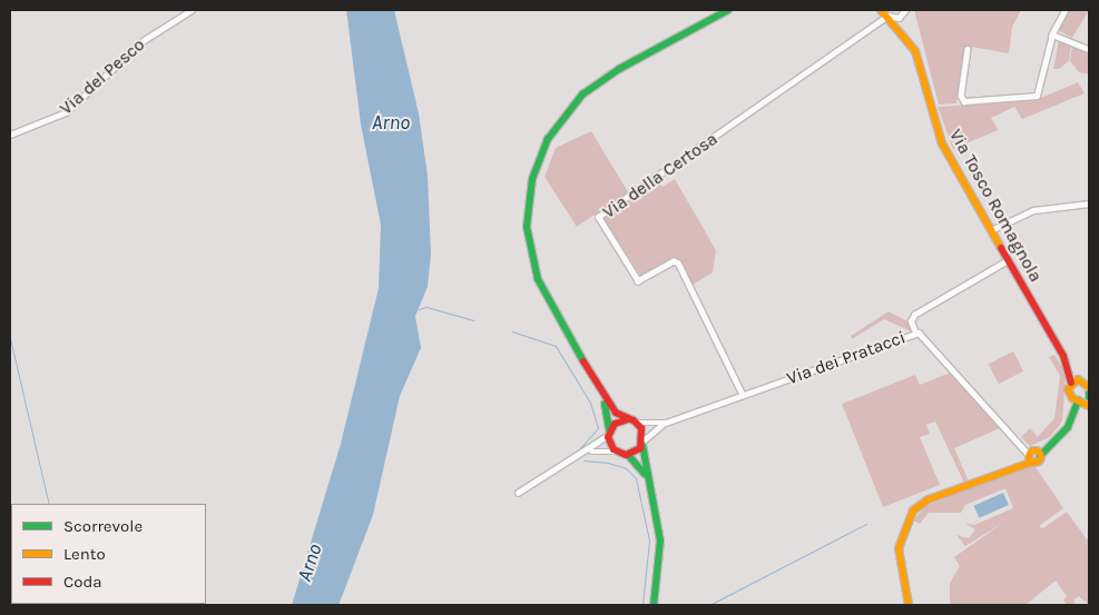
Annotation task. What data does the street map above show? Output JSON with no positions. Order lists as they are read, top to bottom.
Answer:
{
  "streets": {
    "main road": ["Via Tosco Romagnola"],
    "street": ["Via del Pesco", "Via della Certosa", "Via dei Pratacci"]
  },
  "crossings": [
    ["Via della Certosa", "Via Tosco Romagnola"],
    ["Via della Certosa", "Via dei Pratacci"]
  ],
  "water": ["Arno"],
  "legend": ["Scorrevole", "Lento", "Coda"]
}
